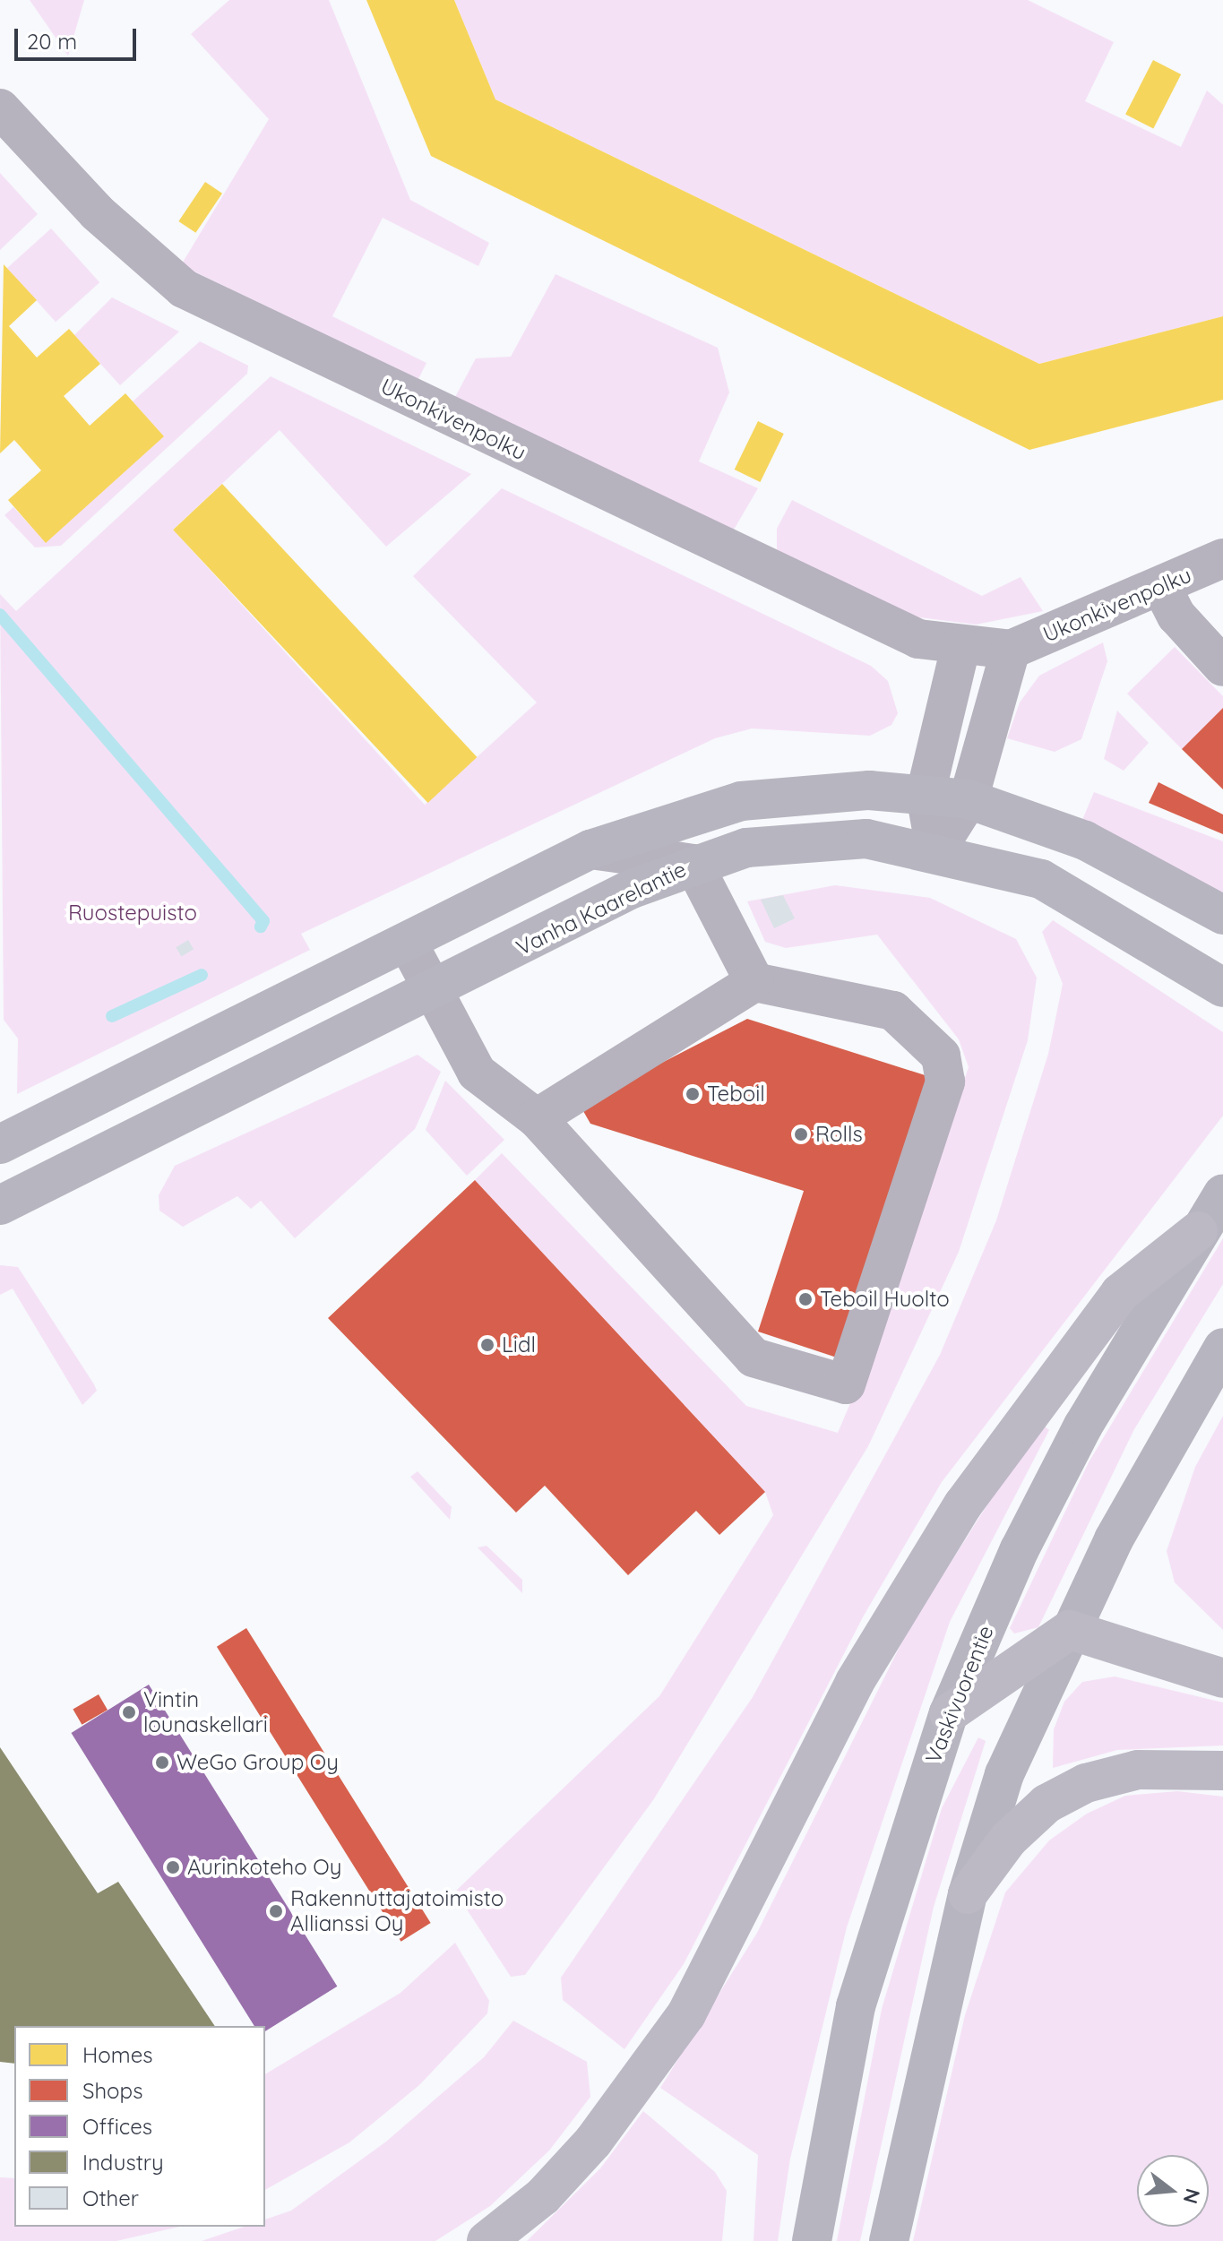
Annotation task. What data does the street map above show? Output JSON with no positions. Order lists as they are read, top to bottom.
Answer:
{
  "streets": {
    "main road": ["Vanha Kaarelantie", "Vaskivuorentie"],
    "street": ["Ukonkivenpolku"]
  },
  "parks": ["Ruostepuisto"],
  "places": [
    "Teboil",
    "Rolls",
    "Teboil Huolto",
    "Lidl",
    "Vintin lounaskellari",
    "WeGo Group Oy",
    "Aurinkoteho Oy",
    "Rakennuttajatoimisto Allianssi Oy"
  ],
  "legend": [
    "Homes",
    "Shops",
    "Offices",
    "Industry",
    "Other"
  ],
  "scale_bar": "20 m",
  "north": "right"
}
